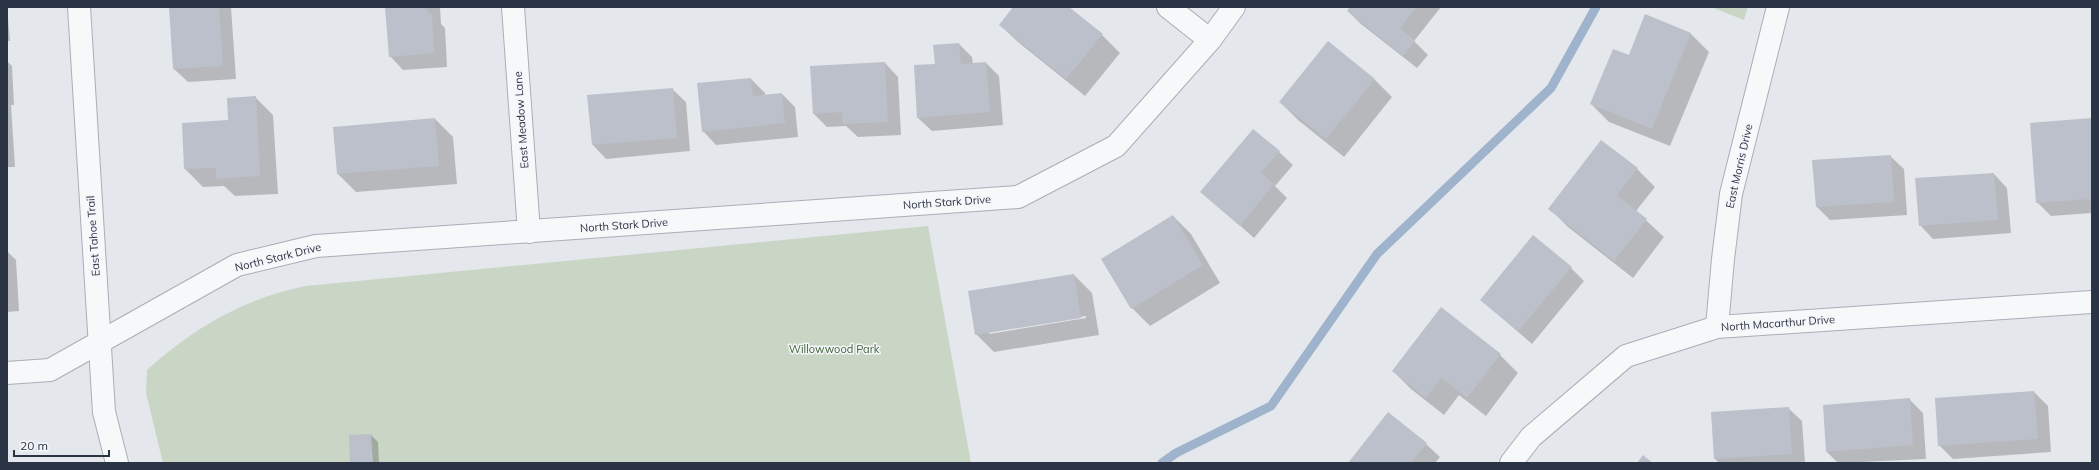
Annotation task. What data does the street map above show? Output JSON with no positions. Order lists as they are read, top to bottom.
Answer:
{
  "streets": {
    "street": [
      "East Meadow Lane",
      "East Morris Drive",
      "North Stark Drive",
      "East Tahoe Trail",
      "North Macarthur Drive"
    ]
  },
  "crossings": [
    ["East Meadow Lane", "North Stark Drive"],
    ["East Morris Drive", "North Macarthur Drive"],
    ["North Stark Drive", "East Tahoe Trail"]
  ],
  "parks": ["Willowwood Park"],
  "scale_bar": "20 m"
}
